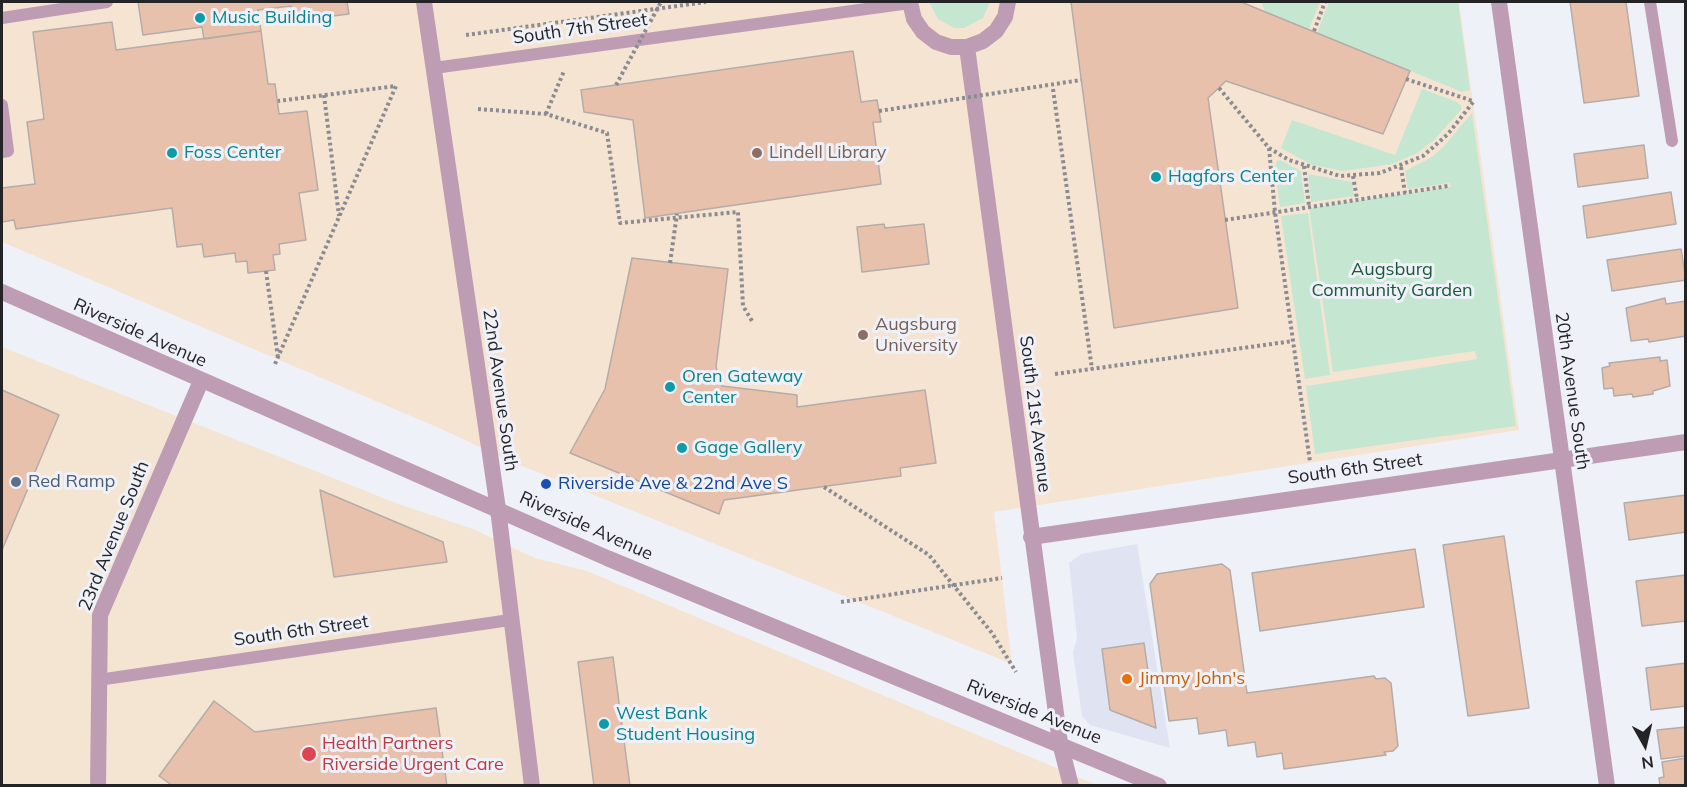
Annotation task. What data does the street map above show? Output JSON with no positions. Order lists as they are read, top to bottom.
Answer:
{
  "streets": {
    "street": [
      "Riverside Avenue",
      "22nd Avenue South",
      "20th Avenue South",
      "South 21st Avenue",
      "South 6th Street",
      "23rd Avenue South"
    ],
    "lane": ["South 7th Street"]
  },
  "crossings": [
    ["South 7th Street", "22nd Avenue South"],
    ["Riverside Avenue", "22nd Avenue South"],
    ["Riverside Avenue", "South 21st Avenue"],
    ["Riverside Avenue", "23rd Avenue South"],
    ["22nd Avenue South", "South 6th Street"],
    ["20th Avenue South", "South 6th Street"],
    ["South 21st Avenue", "South 6th Street"],
    ["South 6th Street", "23rd Avenue South"]
  ],
  "parks": ["Augsburg Community Garden"],
  "places": [
    "Music Building",
    "Foss Center",
    "Lindell Library",
    "Hagfors Center",
    "Augsburg University",
    "Oren Gateway Center",
    "Gage Gallery",
    "Red Ramp",
    "Riverside Ave & 22nd Ave S",
    "Jimmy John's",
    "West Bank Student Housing",
    "Health Partners Riverside Urgent Care"
  ],
  "north": "bottom"
}
